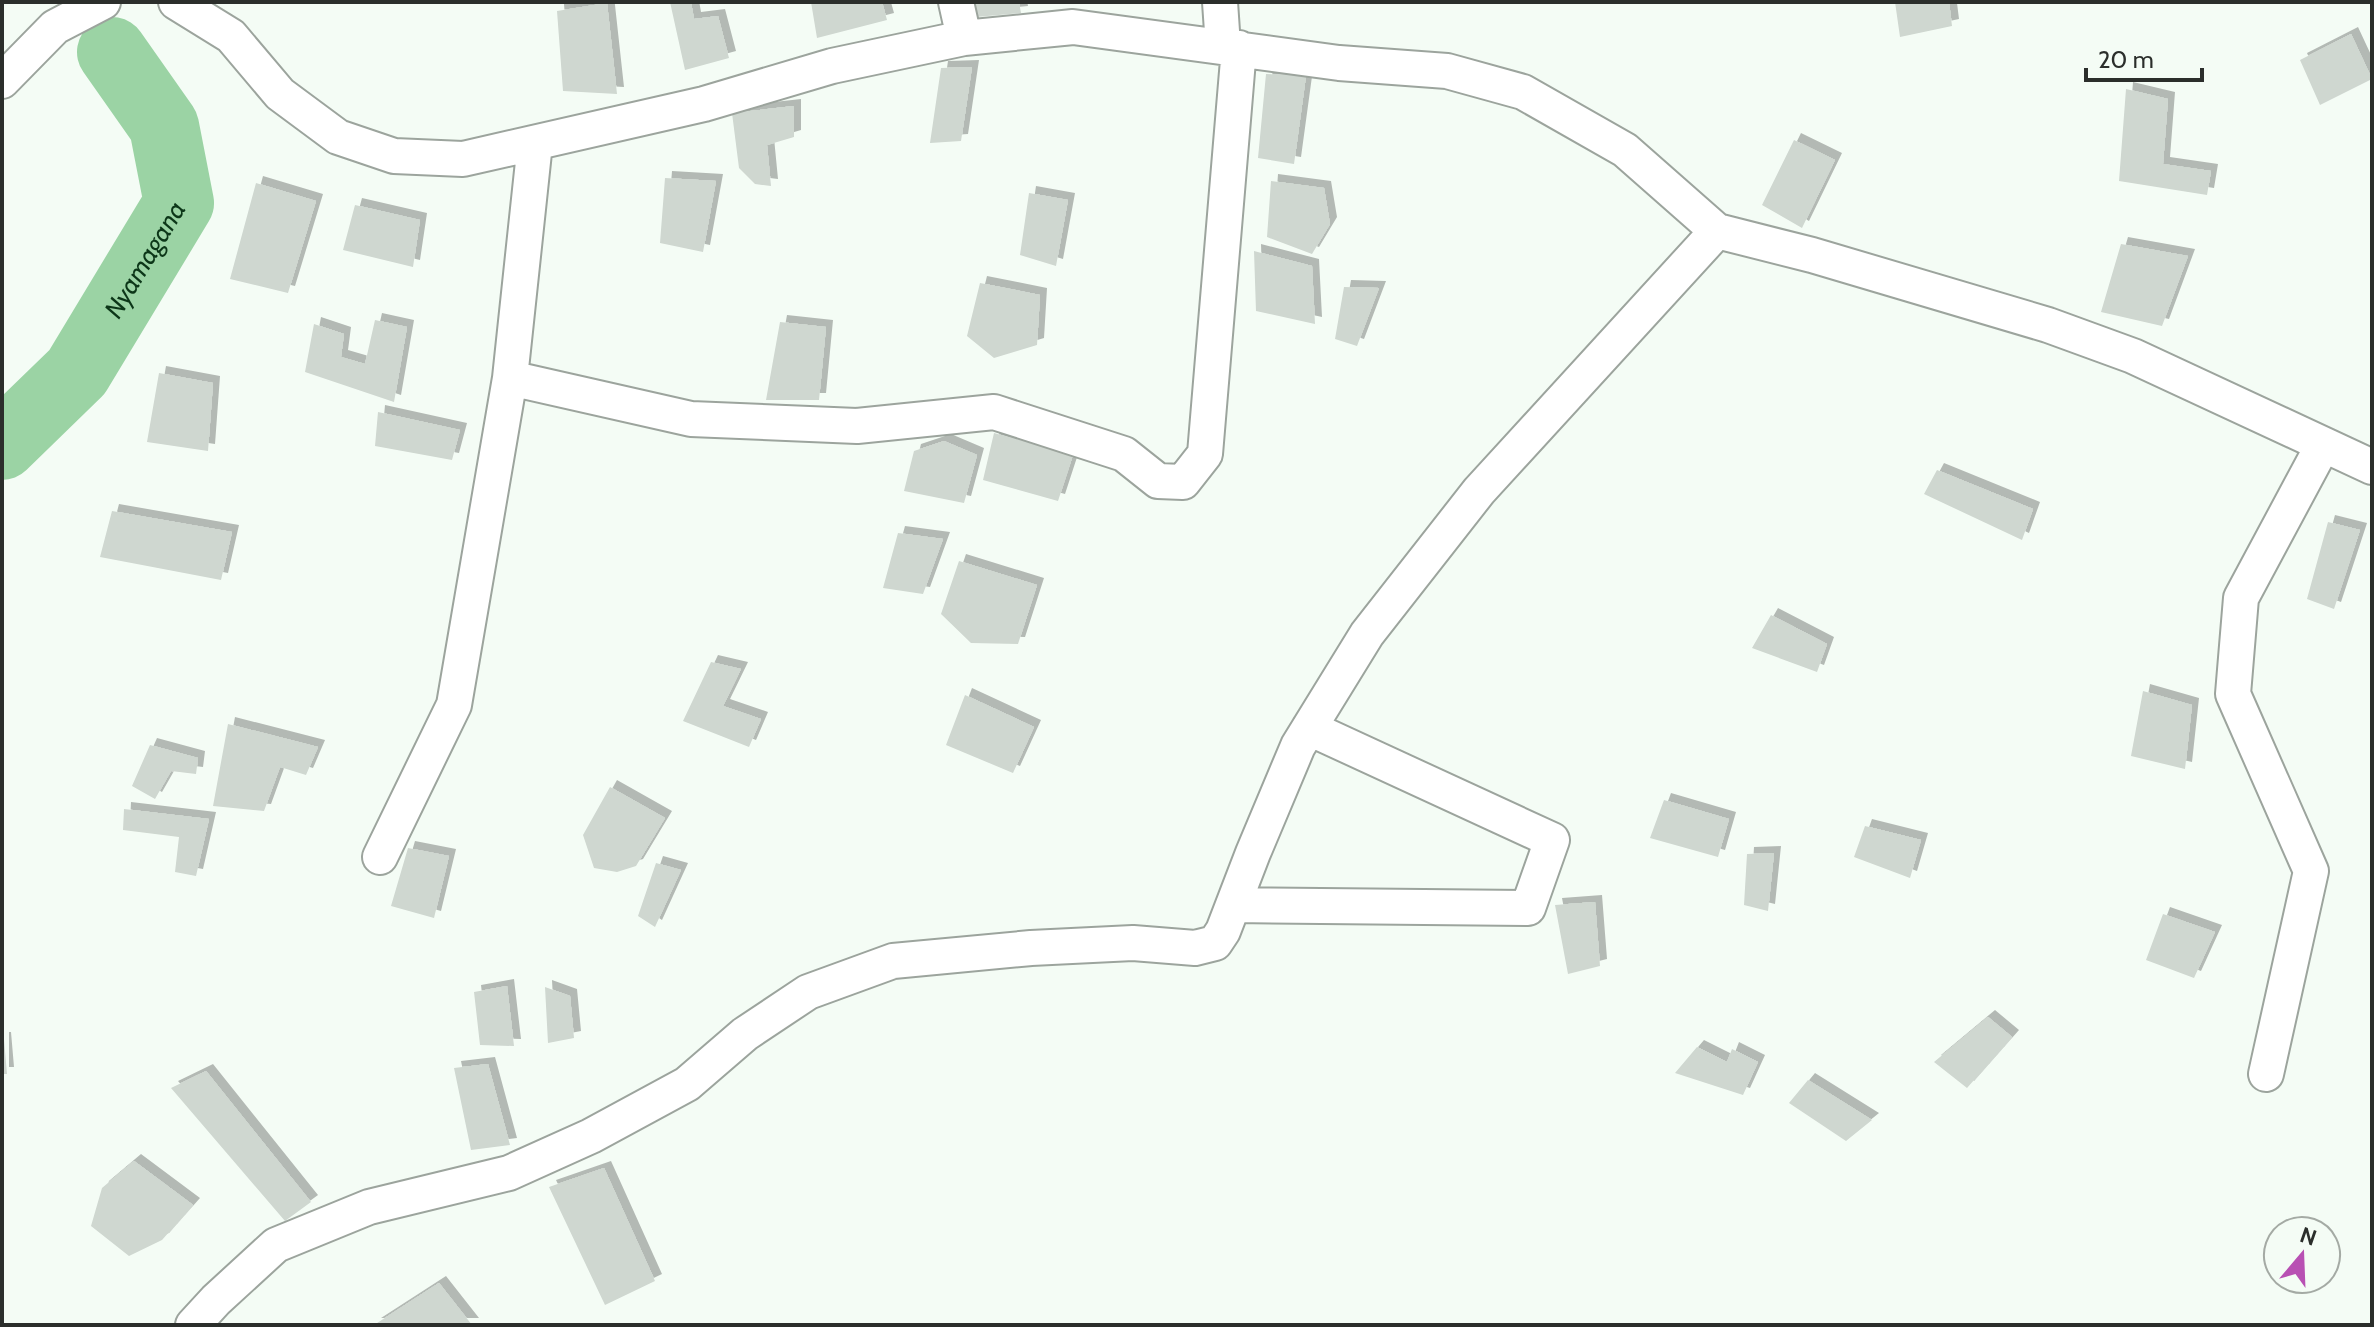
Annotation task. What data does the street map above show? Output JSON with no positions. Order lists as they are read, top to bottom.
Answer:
{
  "water": ["Nyamagana"],
  "scale_bar": "20 m",
  "north": "top"
}
